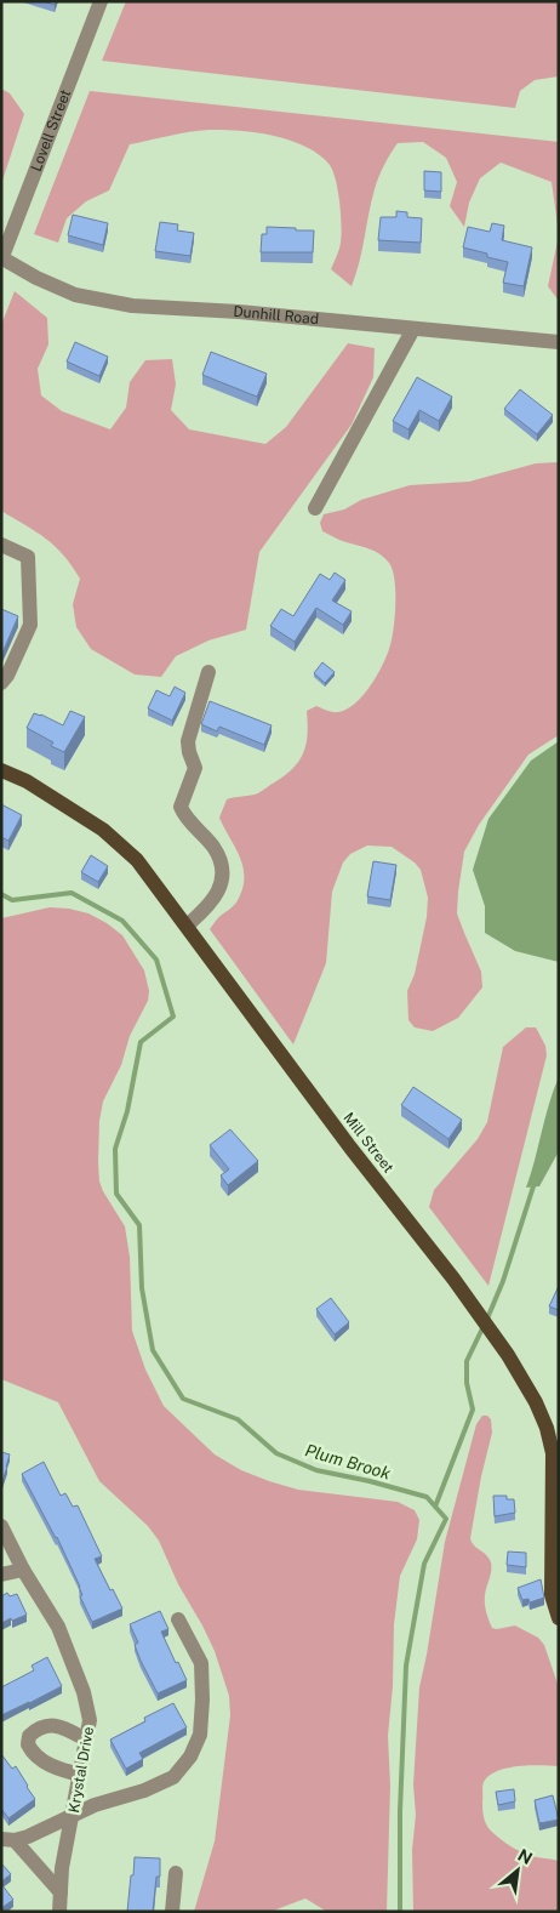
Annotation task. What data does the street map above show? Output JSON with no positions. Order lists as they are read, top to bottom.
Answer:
{
  "streets": {
    "main road": ["Mill Street"],
    "street": ["Lovell Street", "Dunhill Road", "Krystal Drive"]
  },
  "crossings": [
    ["Lovell Street", "Dunhill Road"]
  ],
  "water": ["Plum Brook"],
  "north": "top right"
}
